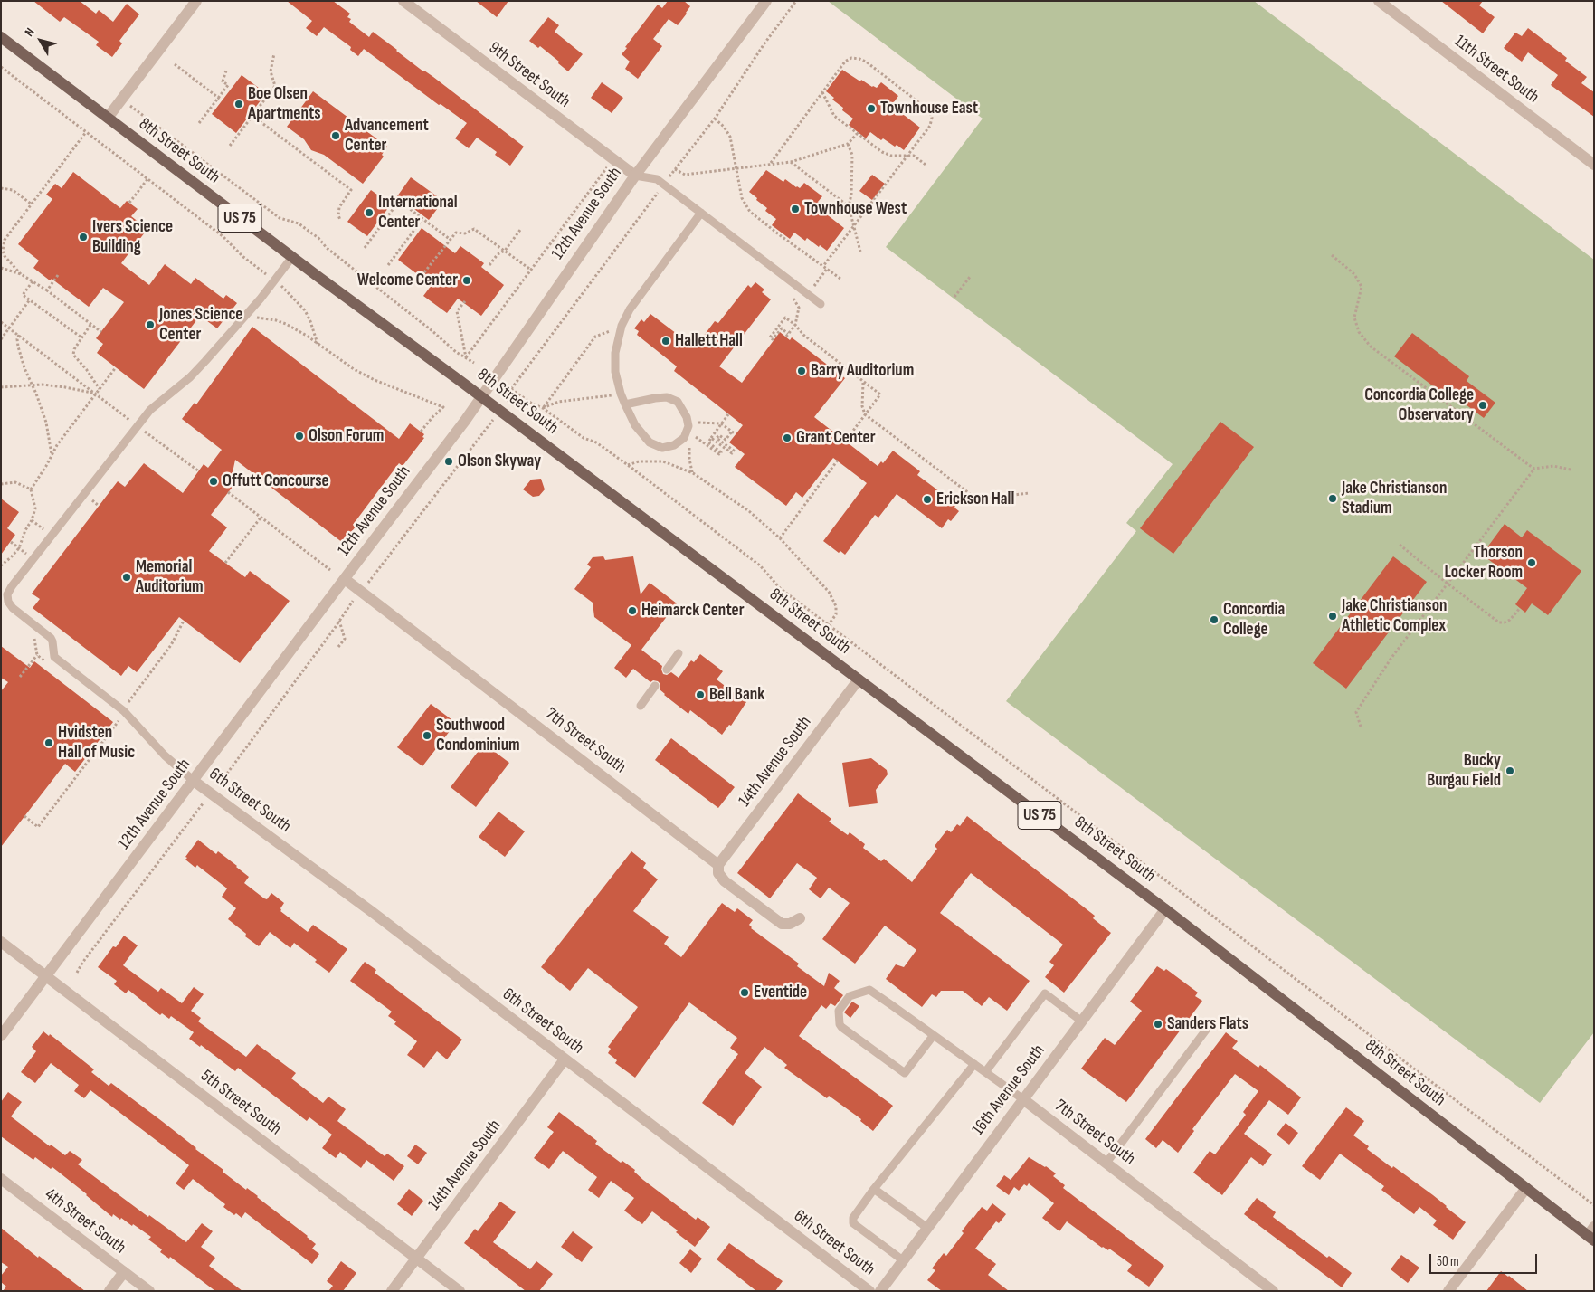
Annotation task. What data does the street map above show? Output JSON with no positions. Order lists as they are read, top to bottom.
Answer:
{
  "streets": {
    "main road": ["8th Street South", "US 75"],
    "street": [
      "11th Street South",
      "9th Street South",
      "12th Avenue South",
      "7th Street South",
      "14th Avenue South",
      "6th Street South",
      "16th Avenue South",
      "5th Street South",
      "4th Street South"
    ]
  },
  "crossings": [
    ["9th Street South", "12th Avenue South"],
    ["8th Street South", "12th Avenue South"],
    ["8th Street South", "14th Avenue South"],
    ["8th Street South", "16th Avenue South"],
    ["12th Avenue South", "7th Street South"],
    ["12th Avenue South", "6th Street South"],
    ["12th Avenue South", "5th Street South"],
    ["7th Street South", "14th Avenue South"],
    ["7th Street South", "16th Avenue South"],
    ["14th Avenue South", "6th Street South"],
    ["14th Avenue South", "5th Street South"]
  ],
  "places": [
    "Boe Olsen Apartments",
    "Townhouse East",
    "Advancement Center",
    "Townhouse West",
    "International Center",
    "Ivers Science Building",
    "Welcome Center",
    "Jones Science Center",
    "Hallett Hall",
    "Barry Auditorium",
    "Concordia College Observatory",
    "Olson Forum",
    "Grant Center",
    "Olson Skyway",
    "Offutt Concourse",
    "Jake Christianson Stadium",
    "Erickson Hall",
    "Thorson Locker Room",
    "Memorial Auditorium",
    "Heimarck Center",
    "Jake Christianson Athletic Complex",
    "Concordia College",
    "Bell Bank",
    "Southwood Condominium",
    "Hvidsten Hall of Music",
    "Bucky Burgau Field",
    "Eventide",
    "Sanders Flats"
  ],
  "scale_bar": "50 m",
  "north": "top left"
}
